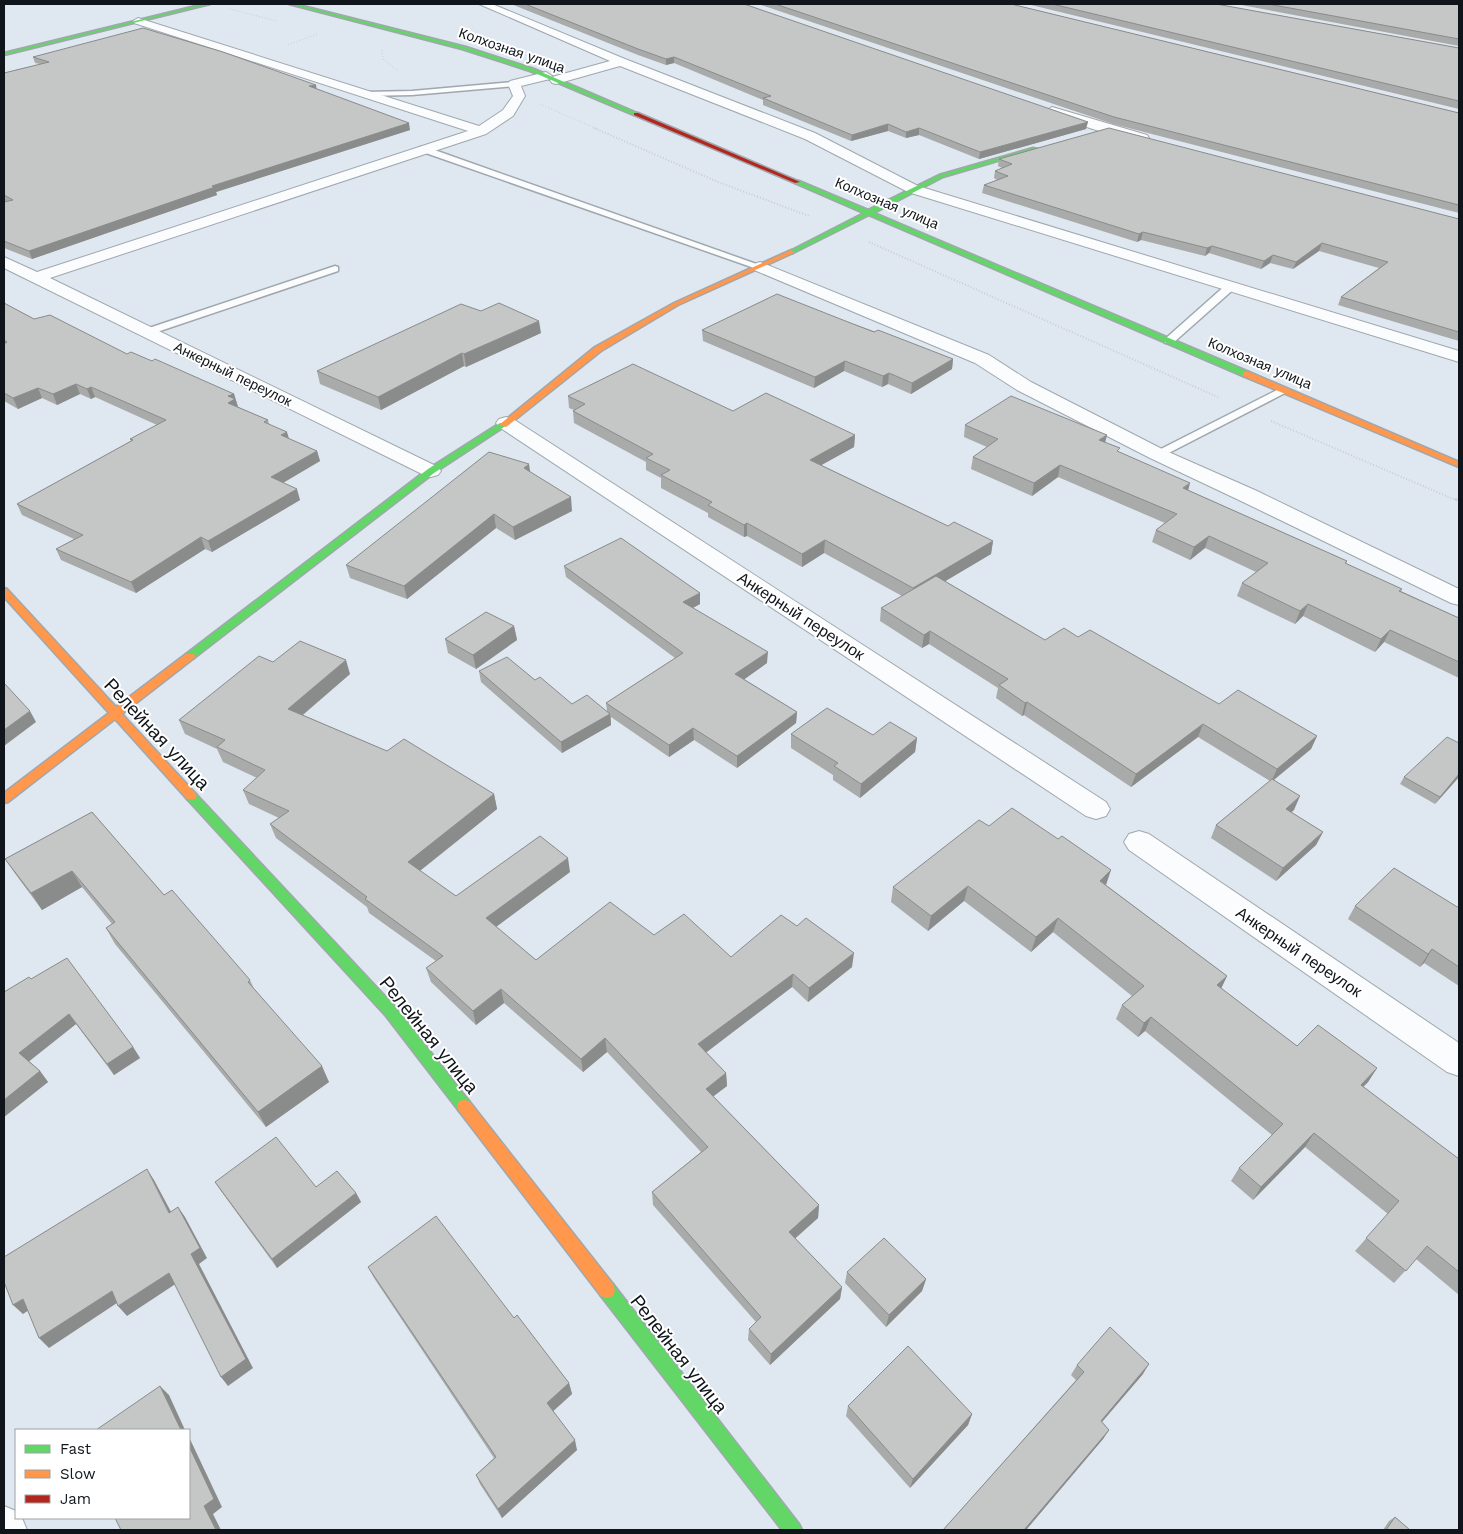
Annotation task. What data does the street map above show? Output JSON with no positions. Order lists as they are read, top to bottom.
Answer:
{
  "streets": {
    "street": ["Колхозная улица", "Анкерный переулок", "Релейная улица"]
  },
  "legend": ["Fast", "Slow", "Jam"]
}
